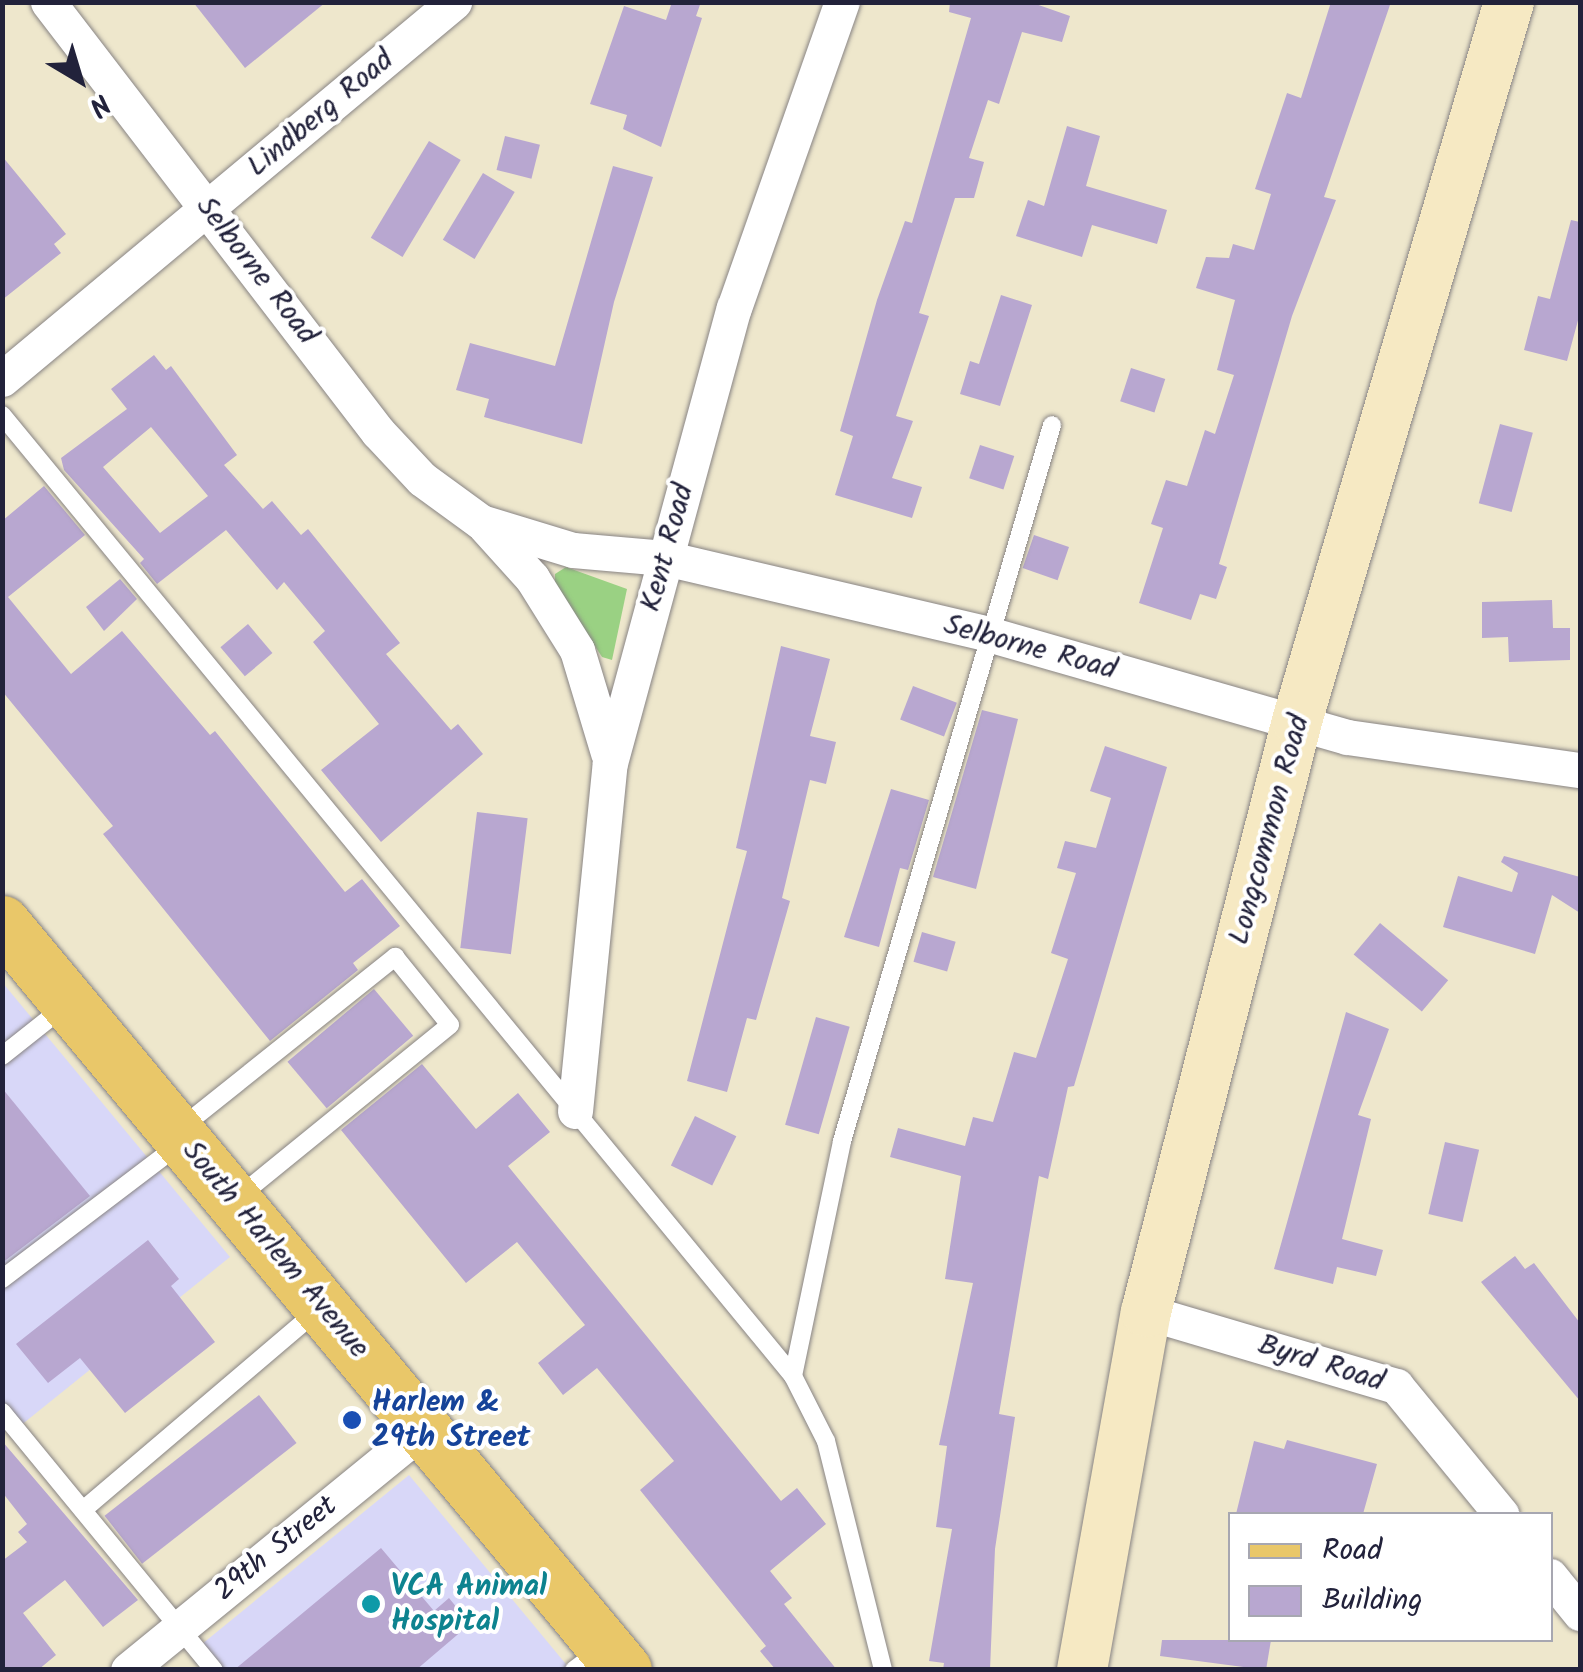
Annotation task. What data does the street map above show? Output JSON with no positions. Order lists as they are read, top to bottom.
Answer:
{
  "streets": {
    "main road": ["South Harlem Avenue"],
    "street": [
      "Lindberg Road",
      "Selborne Road",
      "Kent Road",
      "Longcommon Road",
      "Byrd Road",
      "29th Street"
    ]
  },
  "crossings": [
    ["Lindberg Road", "Selborne Road"],
    ["Selborne Road", "Kent Road"],
    ["Selborne Road", "Longcommon Road"],
    ["Longcommon Road", "Byrd Road"],
    ["South Harlem Avenue", "29th Street"]
  ],
  "places": ["Harlem & 29th Street", "VCA Animal Hospital"],
  "legend": ["Road", "Building"],
  "north": "bottom right"
}
